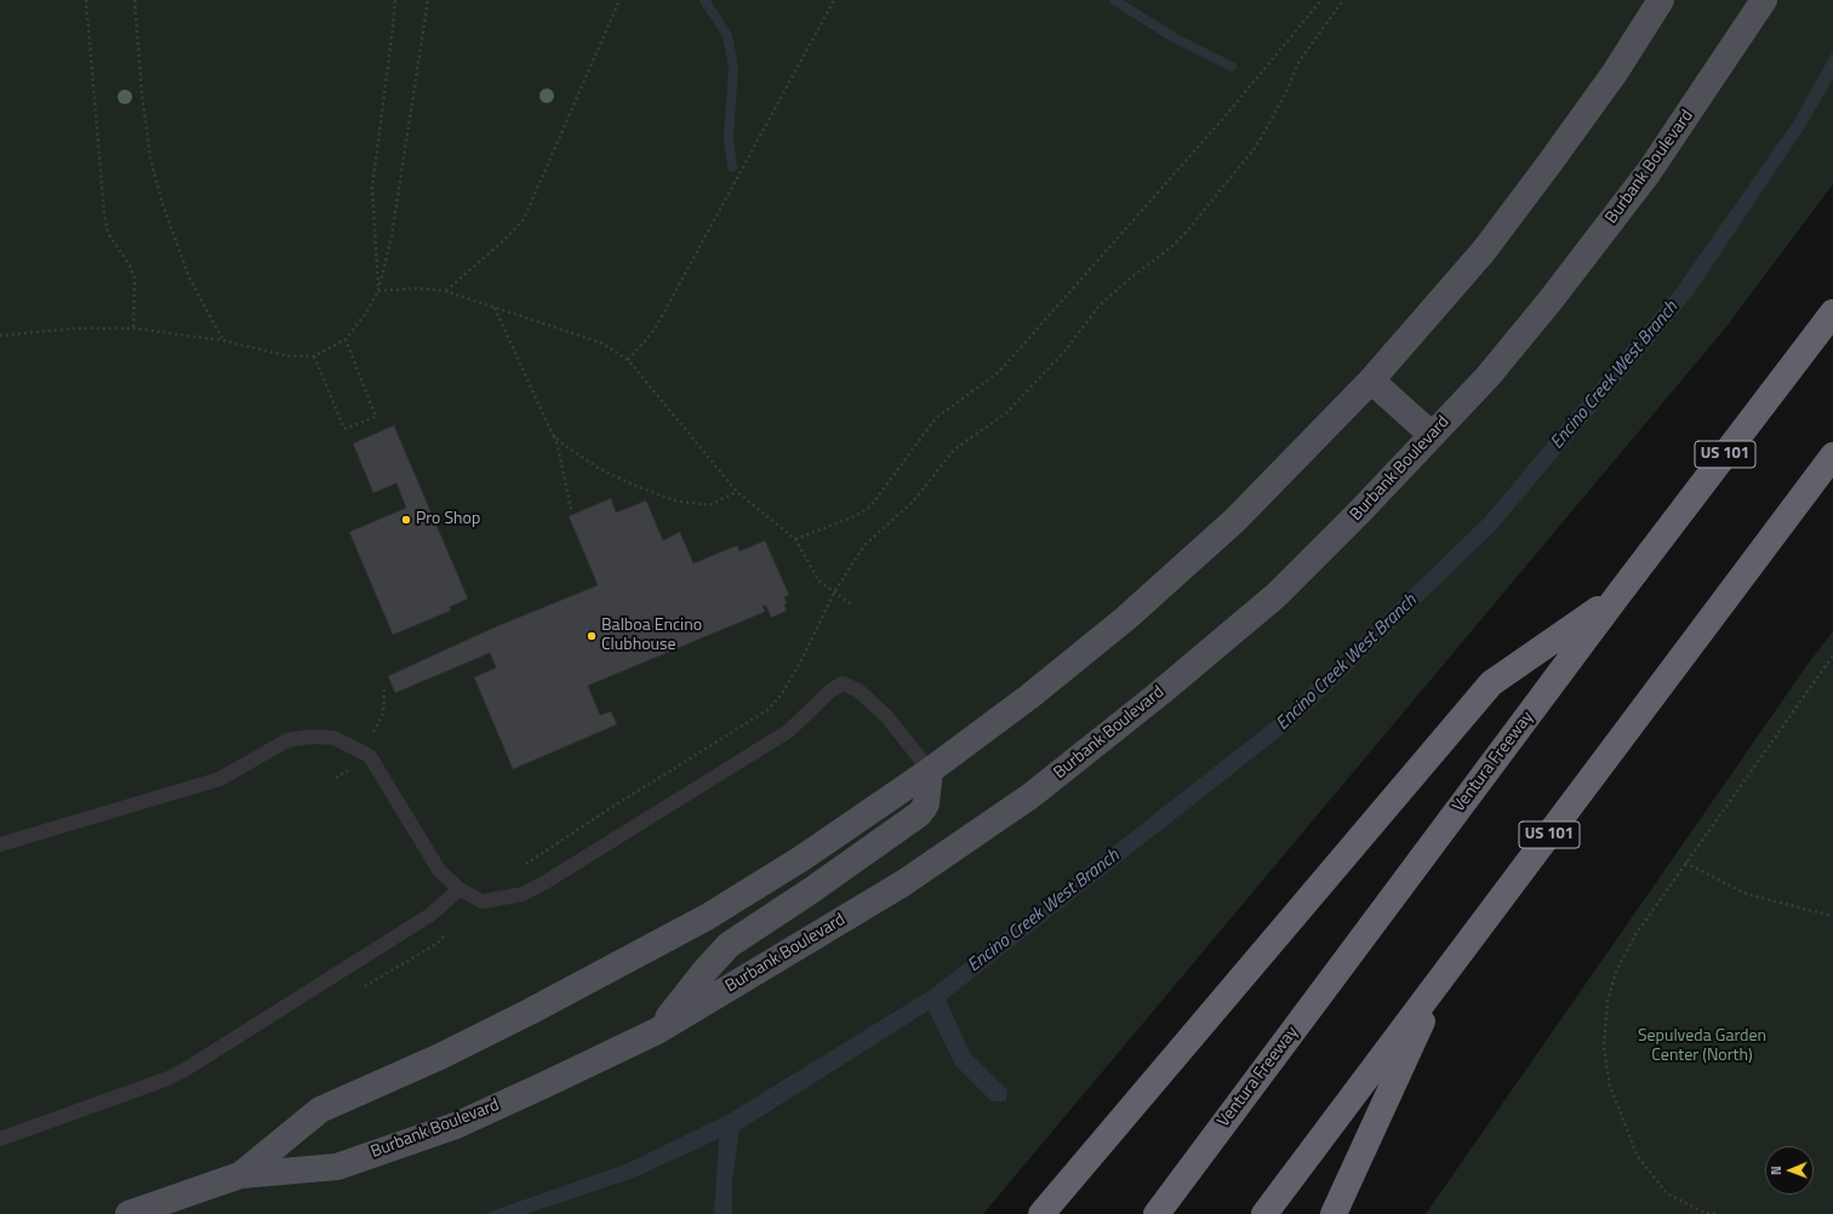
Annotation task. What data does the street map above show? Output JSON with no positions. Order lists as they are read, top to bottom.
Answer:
{
  "streets": {
    "highway": ["US 101", "Ventura Freeway"],
    "main road": ["Burbank Boulevard"]
  },
  "water": ["Encino Creek West Branch"],
  "parks": ["Sepulveda Garden Center (North)"],
  "places": ["Pro Shop", "Balboa Encino Clubhouse"],
  "north": "left"
}
